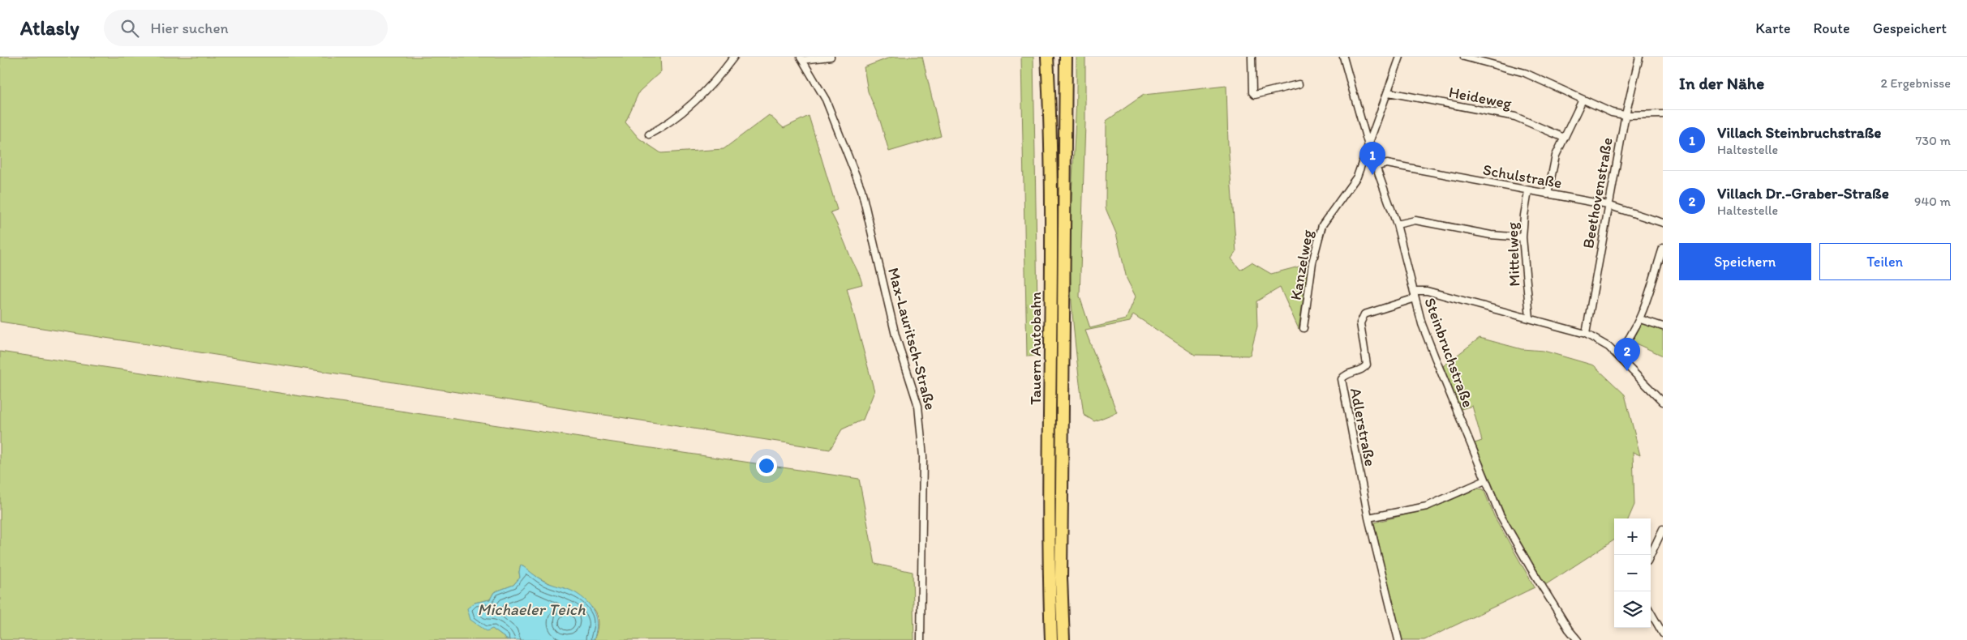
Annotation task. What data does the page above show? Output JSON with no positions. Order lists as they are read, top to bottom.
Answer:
{
  "streets": {
    "highway": ["Tauern Autobahn"],
    "street": [
      "Heideweg",
      "Schulstraße",
      "Beethovenstraße",
      "Mittelweg",
      "Kanzelweg",
      "Max-Lauritsch-Straße",
      "Steinbruchstraße",
      "Adlerstraße"
    ]
  },
  "crossings": [
    ["Schulstraße", "Beethovenstraße"],
    ["Schulstraße", "Mittelweg"],
    ["Schulstraße", "Steinbruchstraße"],
    ["Kanzelweg", "Steinbruchstraße"],
    ["Steinbruchstraße", "Adlerstraße"]
  ],
  "water": ["Michaeler Teich"],
  "page": {
    "header": "Atlasly",
    "search": "Hier suchen",
    "nav": ["Karte", "Route", "Gespeichert"],
    "heading": ["In der Nähe", "2 Ergebnisse"],
    "list": [
      {
        "mark": "1",
        "name": "Villach Steinbruchstraße",
        "note": "Haltestelle",
        "value": "730 m"
      },
      {
        "mark": "2",
        "name": "Villach Dr.-Graber-Straße",
        "note": "Haltestelle",
        "value": "940 m"
      }
    ],
    "pins": ["1", "2"],
    "buttons": ["Speichern", "Teilen"],
    "map_buttons": ["+", "−"]
  }
}
